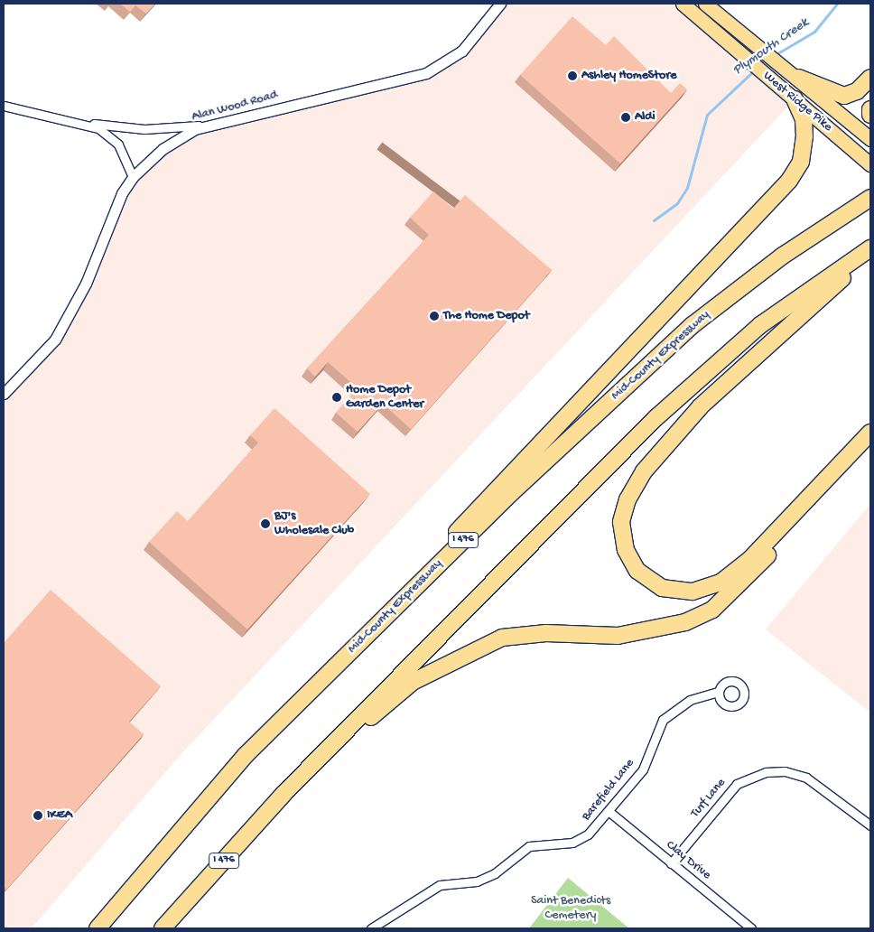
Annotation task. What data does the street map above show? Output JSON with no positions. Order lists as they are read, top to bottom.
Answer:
{
  "streets": {
    "highway": ["Mid-County Expressway", "I 476"],
    "main road": ["West Ridge Pike"],
    "street": [
      "Alan Wood Road",
      "Barefield Lane",
      "Turf Lane",
      "Clay Drive"
    ]
  },
  "crossings": [
    ["Barefield Lane", "Clay Drive"],
    ["Turf Lane", "Clay Drive"]
  ],
  "water": ["Plymouth Creek"],
  "parks": ["Saint Benedicts Cemetery"],
  "places": [
    "Ashley HomeStore",
    "Aldi",
    "The Home Depot",
    "Home Depot Garden Center",
    "BJ's Wholesale Club",
    "IKEA"
  ]
}
